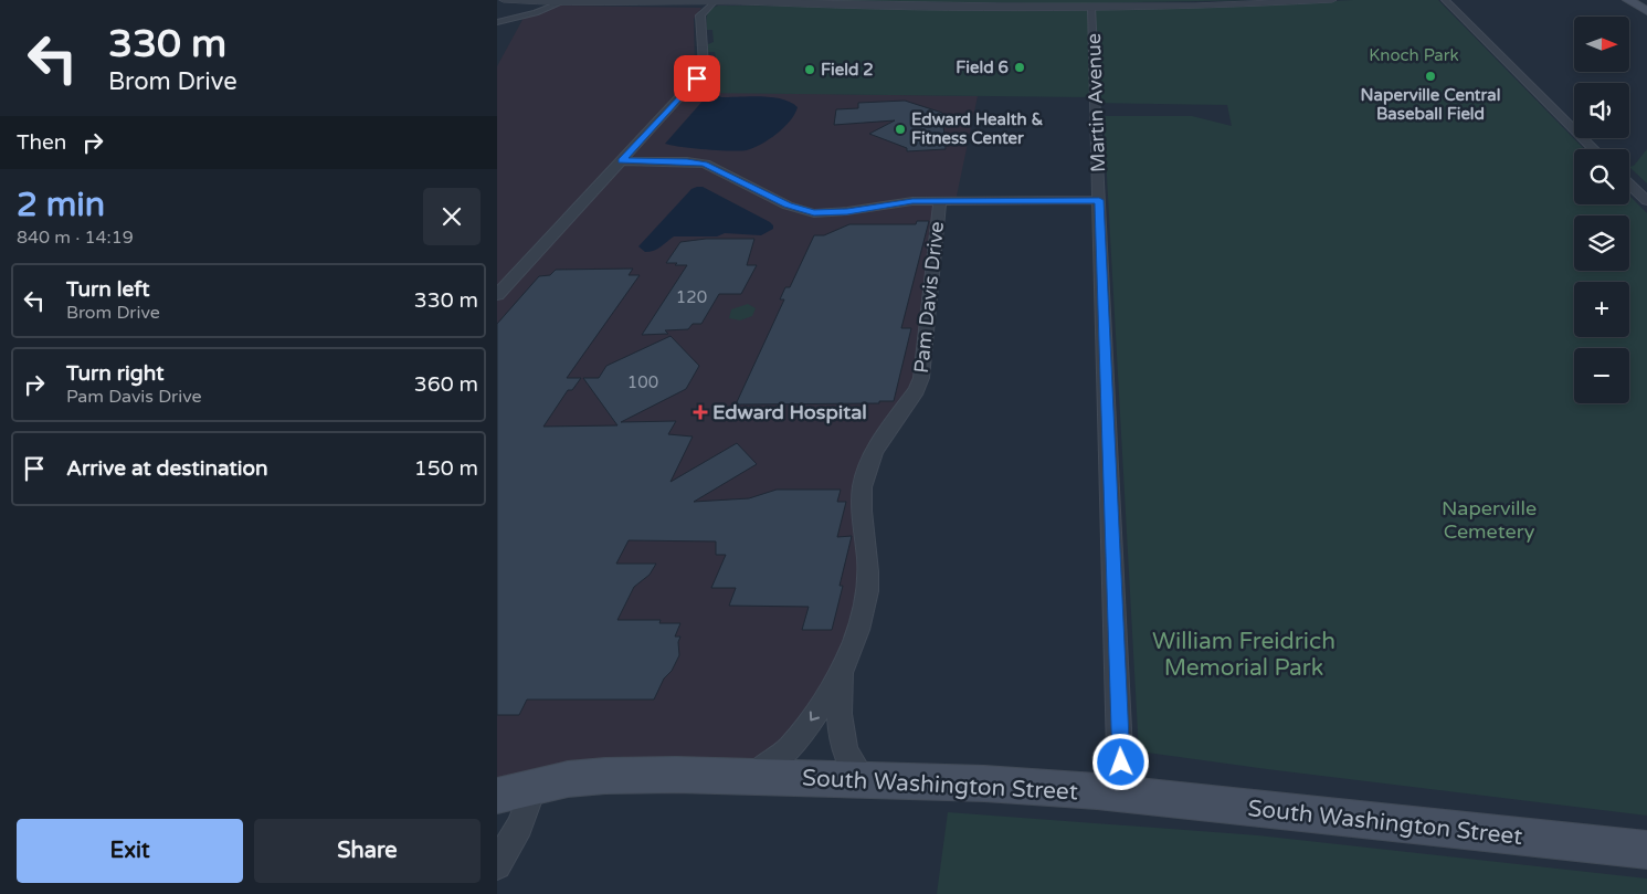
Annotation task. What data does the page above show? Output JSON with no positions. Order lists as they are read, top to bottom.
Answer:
{
  "streets": {
    "main road": ["South Washington Street"],
    "street": ["Martin Avenue", "Pam Davis Drive"]
  },
  "crossings": [
    ["Martin Avenue", "South Washington Street"],
    ["Pam Davis Drive", "South Washington Street"]
  ],
  "parks": ["Knoch Park", "Naperville Cemetery", "William Freidrich Memorial Park"],
  "places": {
    "other": [
      "Field 6",
      "Field 2",
      "Naperville Central Baseball Field",
      "Edward Health & Fitness Center"
    ],
    "health": ["Edward Hospital"]
  },
  "house_numbers": ["120", "100"],
  "north": "right",
  "page": {
    "turn": ["330 m", "Brom Drive"],
    "map_buttons": ["+", "−"],
    "then": "Then",
    "heading": ["2 min", "840 m · 14:19"],
    "list": [
      {
        "name": "Turn left",
        "note": "Brom Drive",
        "value": "330 m"
      },
      {
        "name": "Turn right",
        "note": "Pam Davis Drive",
        "value": "360 m"
      },
      {
        "name": "Arrive at destination",
        "value": "150 m"
      }
    ],
    "buttons": ["Exit", "Share"]
  }
}
